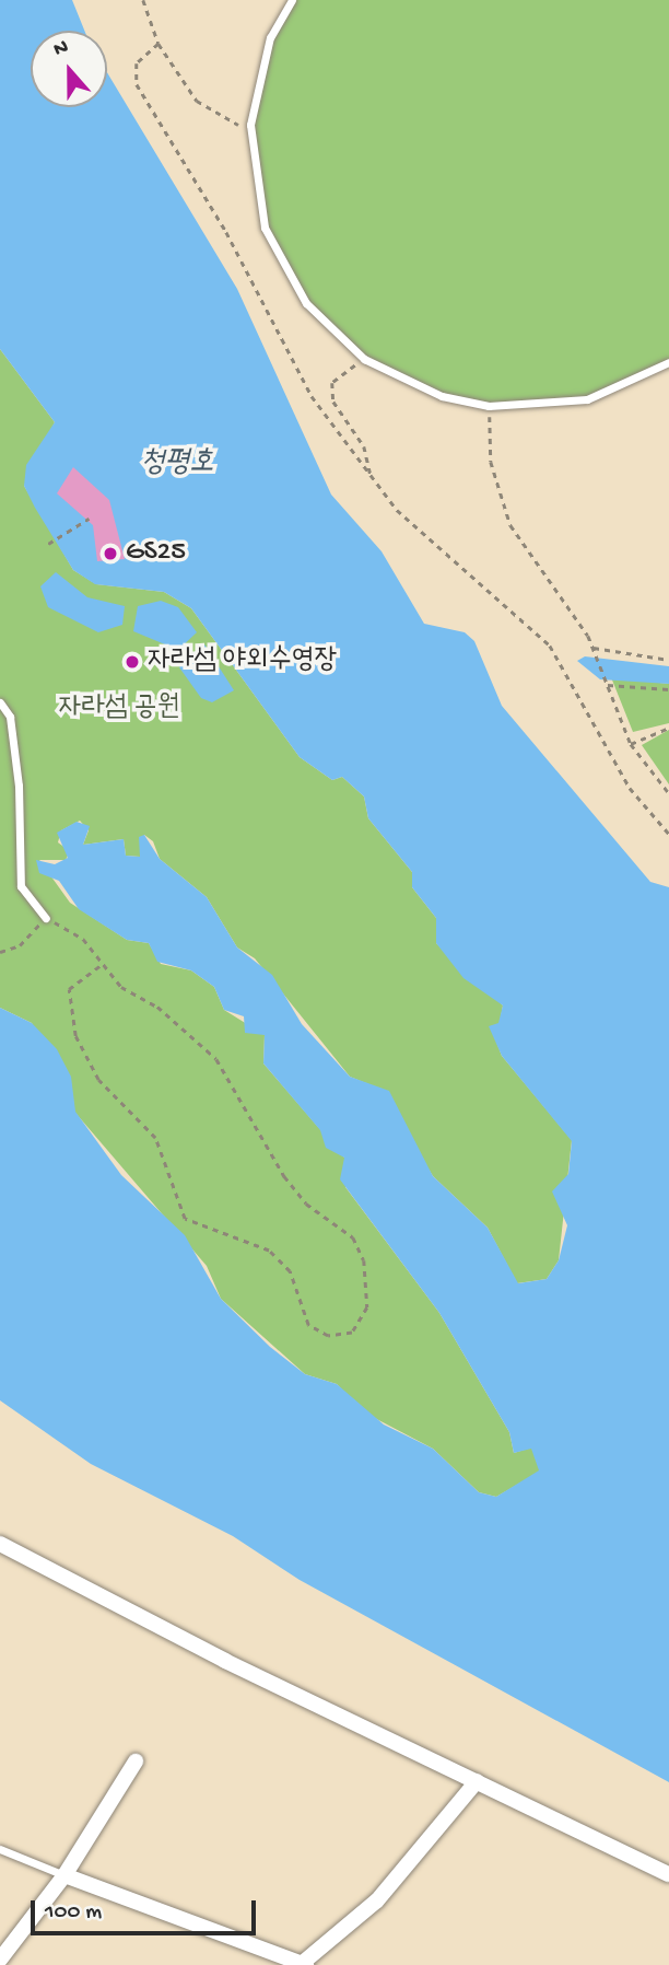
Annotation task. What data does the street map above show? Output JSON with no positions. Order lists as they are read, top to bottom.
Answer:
{
  "water": ["청평호"],
  "parks": ["자라섬 공원"],
  "places": ["GS25", "자라섬 야외수영장"],
  "scale_bar": "100 m",
  "north": "top"
}
